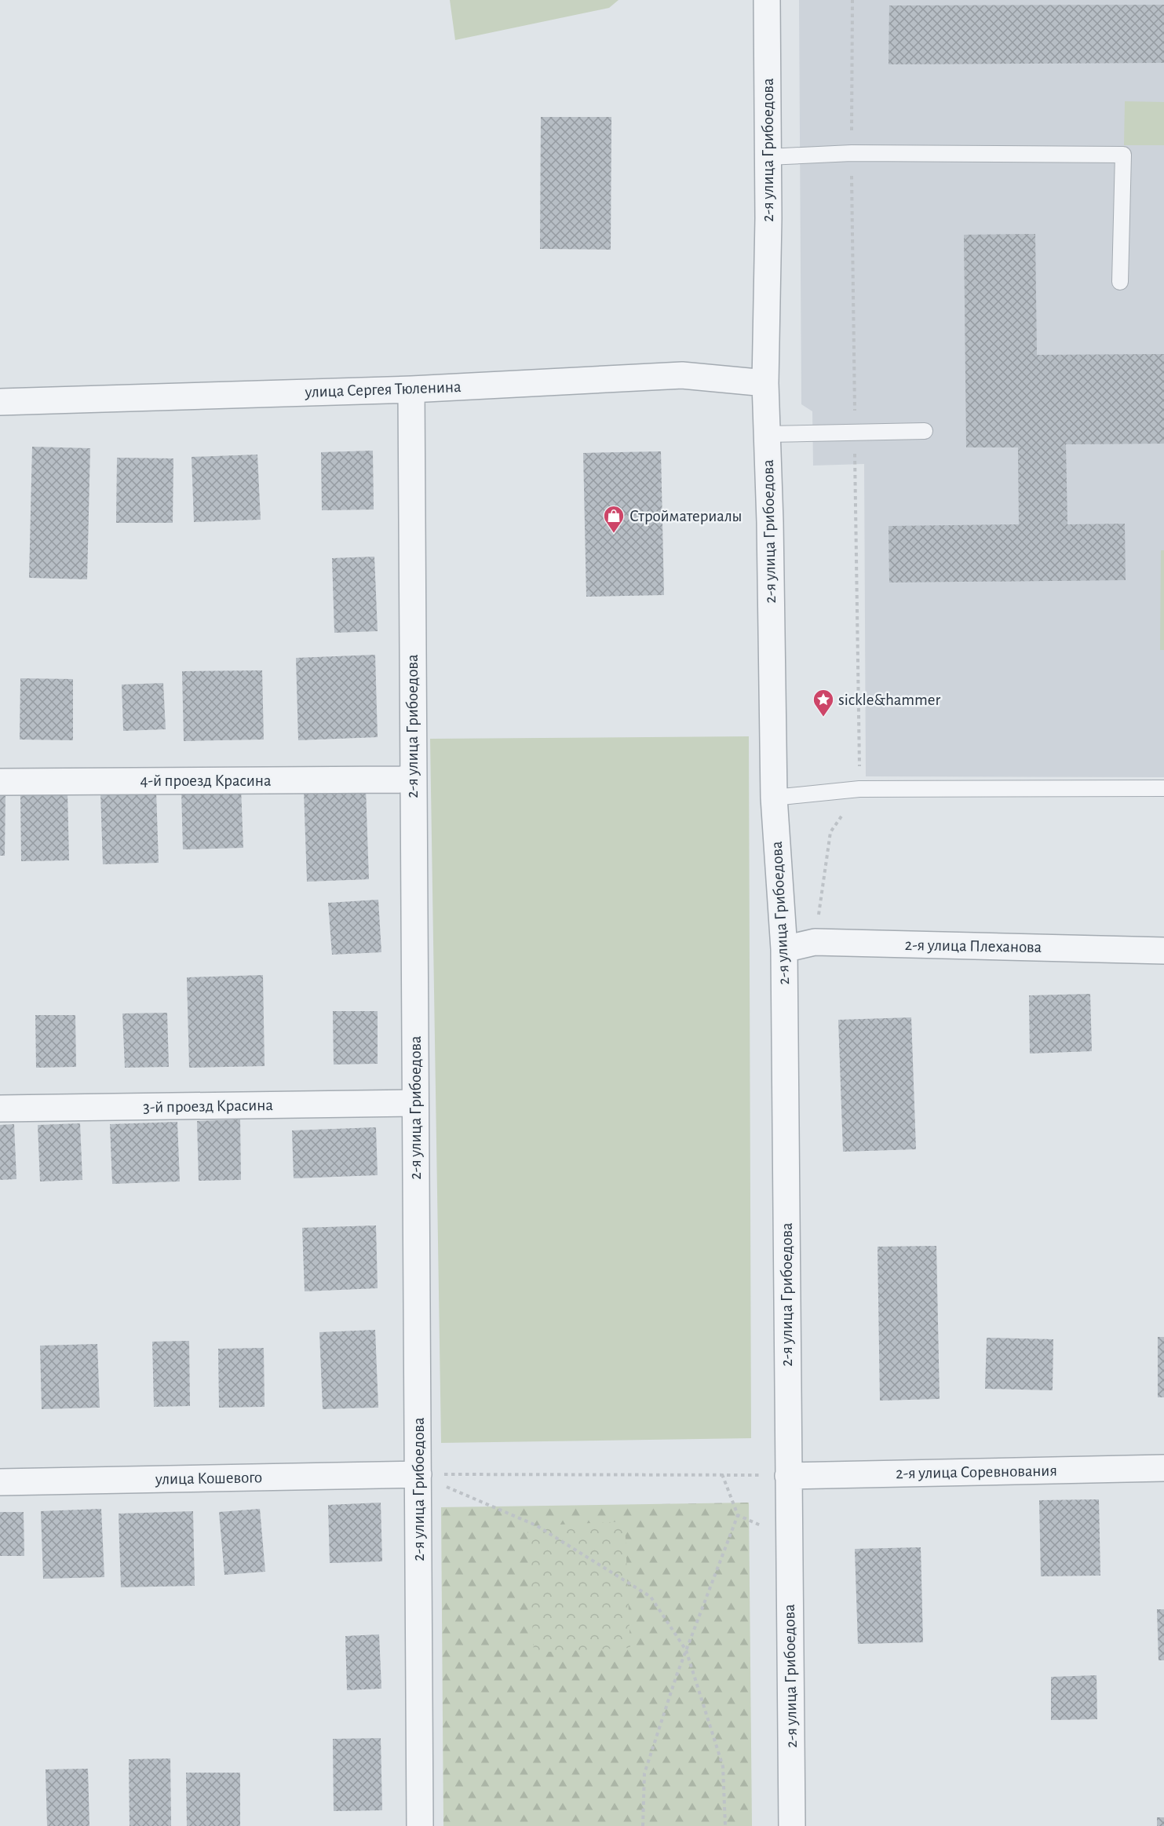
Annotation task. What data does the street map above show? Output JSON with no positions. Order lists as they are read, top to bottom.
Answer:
{
  "streets": {
    "street": [
      "2-я улица Грибоедова",
      "улица Сергея Тюленина",
      "4-й проезд Красина",
      "2-я улица Плеханова",
      "3-й проезд Красина",
      "2-я улица Соревнования",
      "улица Кошевого"
    ]
  },
  "crossings": [
    ["2-я улица Грибоедова", "улица Сергея Тюленина"],
    ["2-я улица Грибоедова", "4-й проезд Красина"],
    ["2-я улица Грибоедова", "2-я улица Плеханова"],
    ["2-я улица Грибоедова", "3-й проезд Красина"],
    ["2-я улица Грибоедова", "2-я улица Соревнования"],
    ["2-я улица Грибоедова", "улица Кошевого"]
  ],
  "places": {
    "shop": ["Стройматериалы"],
    "place": ["sickle&hammer"]
  }
}
